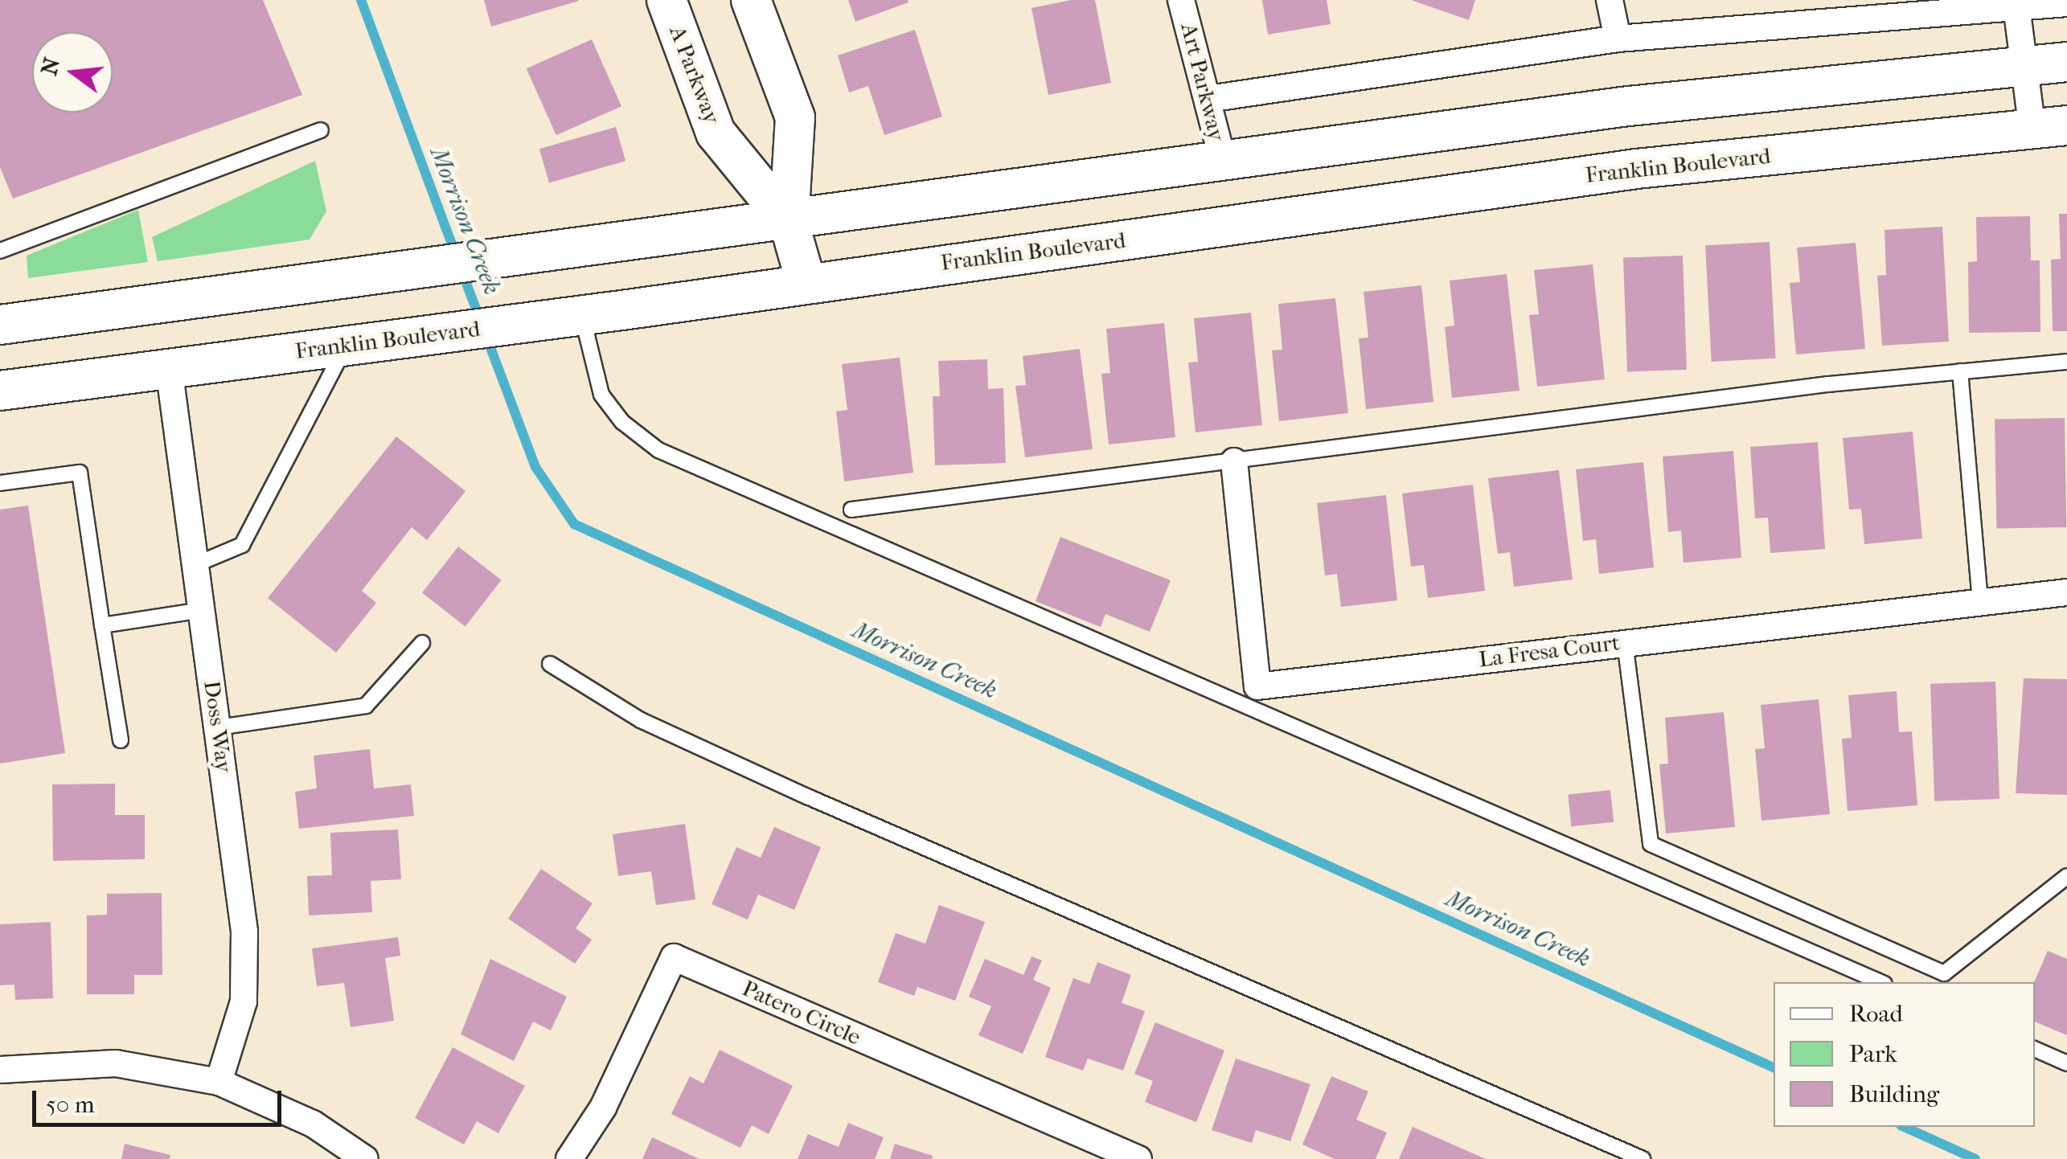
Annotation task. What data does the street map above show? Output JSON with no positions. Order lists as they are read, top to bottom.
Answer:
{
  "streets": {
    "main road": ["A Parkway", "Franklin Boulevard"],
    "street": [
      "Art Parkway",
      "La Fresa Court",
      "Doss Way",
      "Patero Circle"
    ]
  },
  "crossings": [
    ["A Parkway", "Franklin Boulevard"],
    ["Franklin Boulevard", "Doss Way"]
  ],
  "water": ["Morrison Creek"],
  "legend": ["Road", "Park", "Building"],
  "scale_bar": "50 m",
  "north": "left"
}
